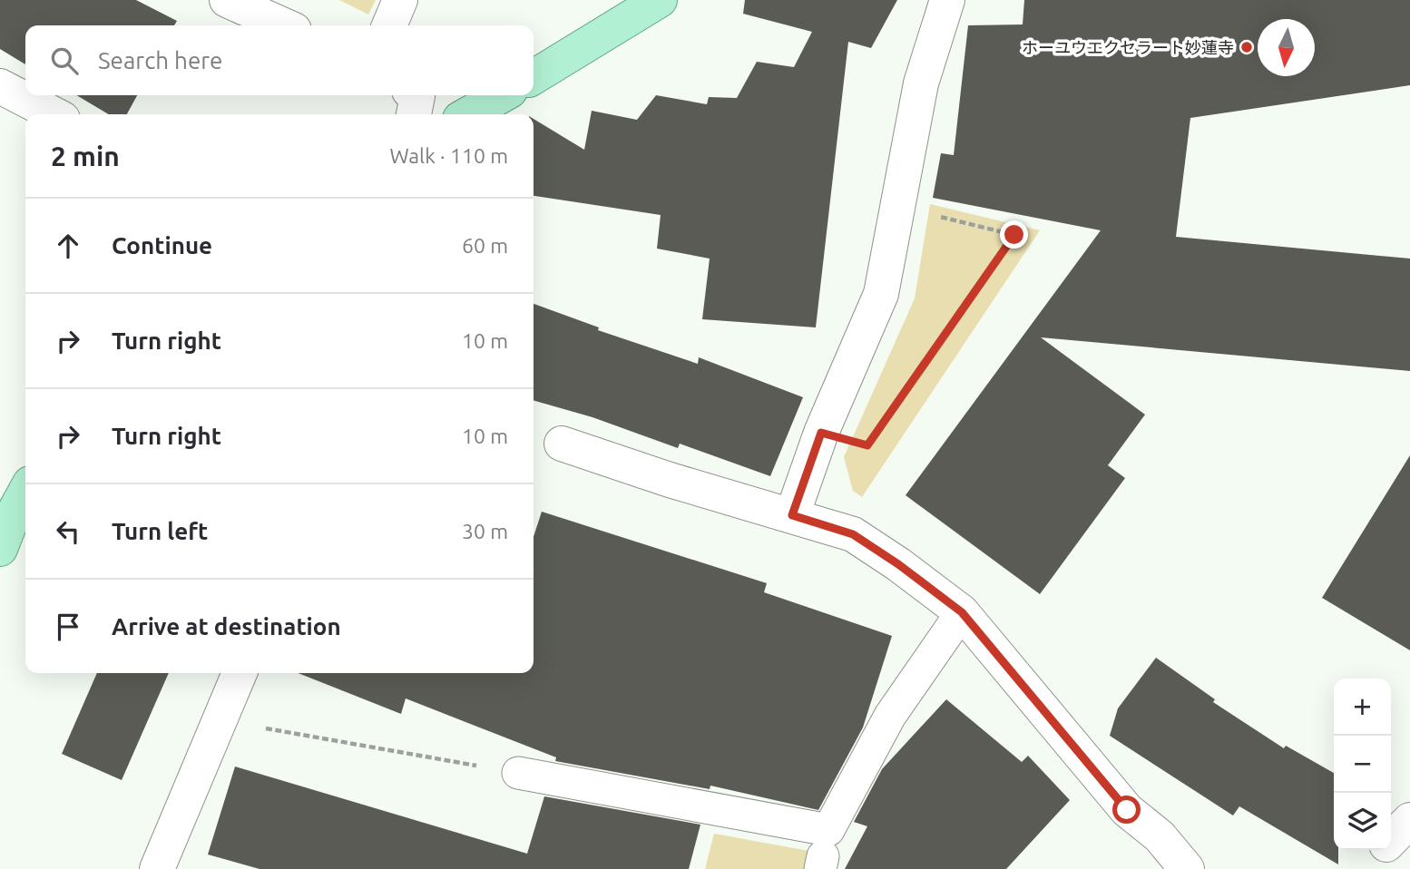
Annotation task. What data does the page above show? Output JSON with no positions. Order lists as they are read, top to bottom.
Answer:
{
  "places": ["ホーユウエクセラート妙蓮寺"],
  "north": "bottom",
  "page": {
    "search": "Search here",
    "heading": ["2 min", "Walk · 110 m"],
    "list": [
      ["Continue", "60 m"],
      ["Turn right", "10 m"],
      ["Turn right", "10 m"],
      ["Turn left", "30 m"],
      "Arrive at destination"
    ],
    "map_buttons": ["+", "−"]
  }
}
